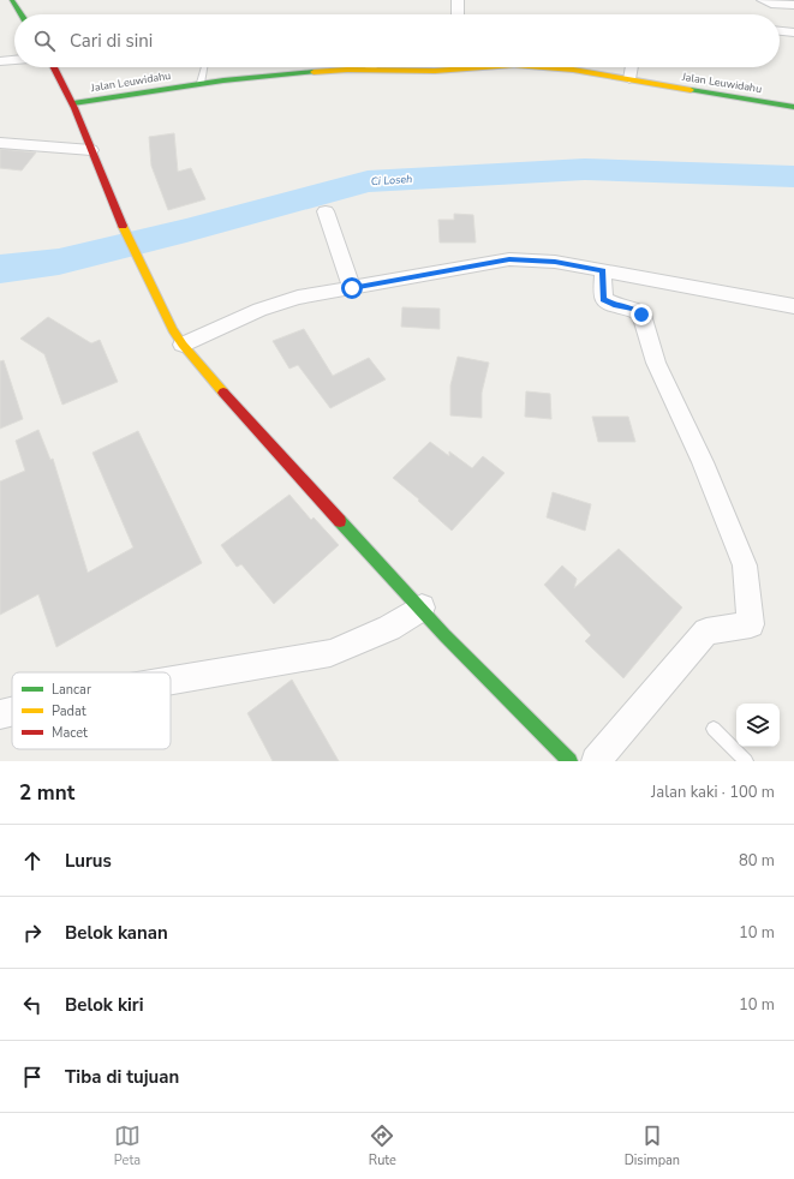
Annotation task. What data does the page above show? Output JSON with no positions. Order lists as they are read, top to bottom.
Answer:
{
  "streets": {
    "main road": ["Jalan Leuwidahu"]
  },
  "water": ["Ci Loseh"],
  "legend": ["Lancar", "Padat", "Macet"],
  "page": {
    "search": "Cari di sini",
    "heading": ["2 mnt", "Jalan kaki · 100 m"],
    "list": [
      ["Lurus", "80 m"],
      ["Belok kanan", "10 m"],
      ["Belok kiri", "10 m"],
      "Tiba di tujuan"
    ],
    "nav": ["Peta", "Rute", "Disimpan"]
  }
}
